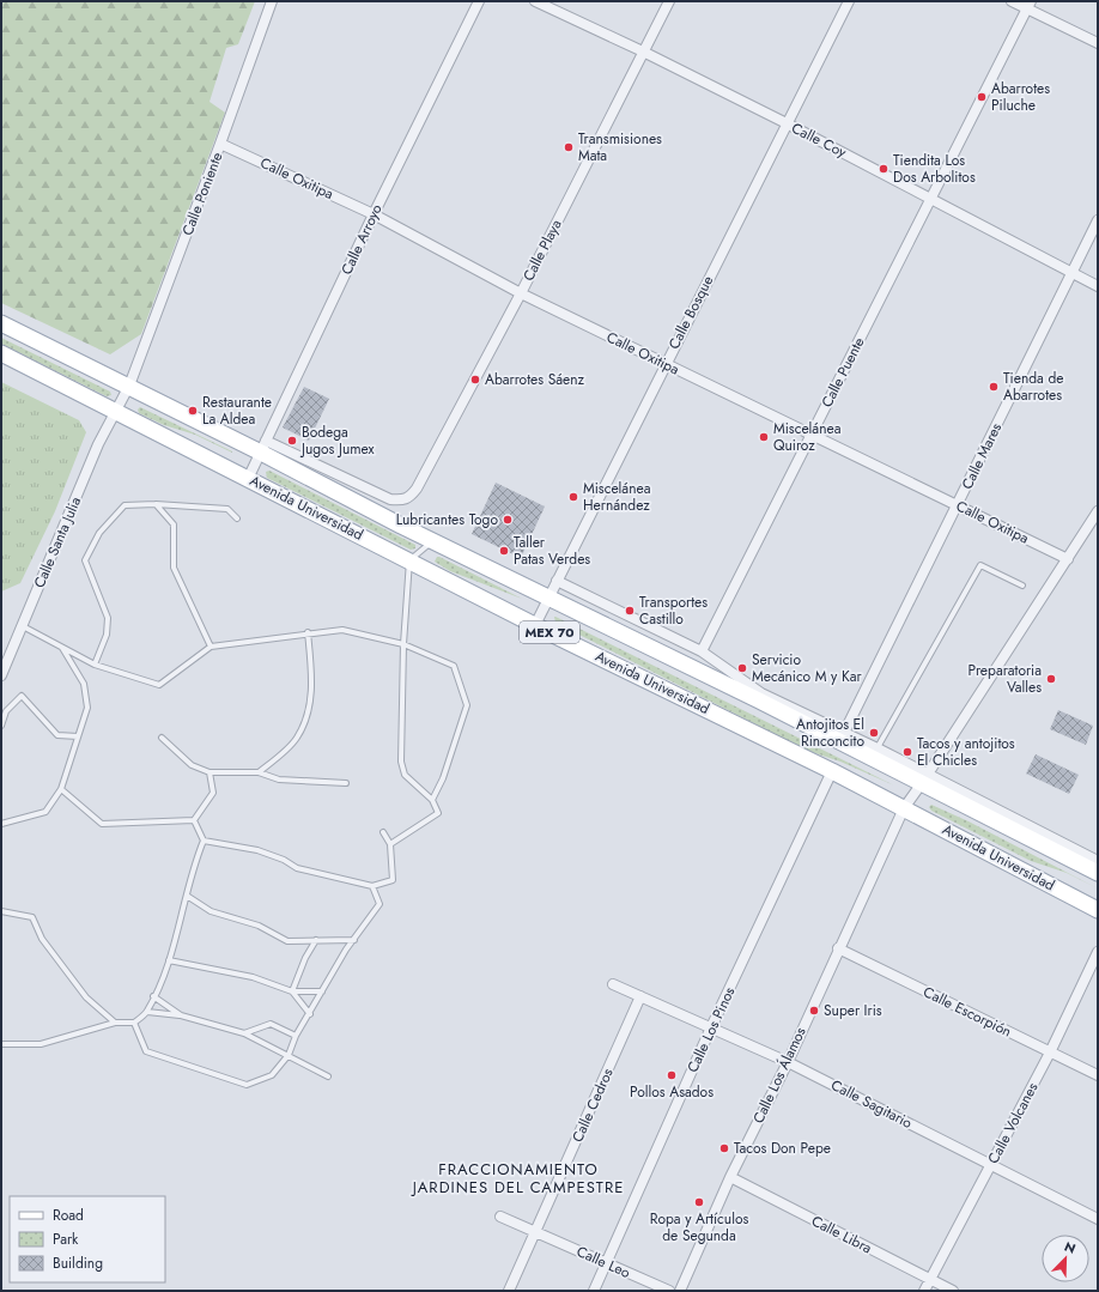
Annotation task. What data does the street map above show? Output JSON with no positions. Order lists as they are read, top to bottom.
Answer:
{
  "streets": {
    "main road": ["Avenida Universidad", "MEX 70"],
    "street": [
      "Calle Coy",
      "Calle Oxitipa",
      "Calle Poniente",
      "Calle Arroyo",
      "Calle Playa",
      "Calle Bosque",
      "Calle Puente",
      "Calle Mares",
      "Calle Santa Julia",
      "Calle Escorpión",
      "Calle Los Pinos",
      "Calle Los Álamos",
      "Calle Sagitario",
      "Calle Cedros",
      "Calle Volcanes",
      "Calle Libra",
      "Calle Leo"
    ]
  },
  "crossings": [
    ["Calle Coy", "Calle Playa"],
    ["Calle Coy", "Calle Bosque"],
    ["Calle Coy", "Calle Puente"],
    ["Calle Coy", "Calle Mares"],
    ["Calle Oxitipa", "Calle Poniente"],
    ["Calle Oxitipa", "Calle Arroyo"],
    ["Calle Oxitipa", "Calle Playa"],
    ["Calle Oxitipa", "Calle Bosque"],
    ["Calle Oxitipa", "Calle Puente"],
    ["Calle Oxitipa", "Calle Mares"],
    ["Calle Oxitipa", "Calle Los Álamos"],
    ["Calle Poniente", "Avenida Universidad"],
    ["Calle Poniente", "Calle Santa Julia"],
    ["Calle Arroyo", "Calle Playa"],
    ["Calle Arroyo", "Avenida Universidad"],
    ["Calle Playa", "Avenida Universidad"],
    ["Calle Bosque", "Avenida Universidad"],
    ["Calle Mares", "Avenida Universidad"],
    ["Avenida Universidad", "Calle Santa Julia"],
    ["Avenida Universidad", "Calle Los Pinos"],
    ["Avenida Universidad", "Calle Los Álamos"],
    ["Calle Escorpión", "Calle Los Álamos"],
    ["Calle Escorpión", "Calle Volcanes"],
    ["Calle Los Pinos", "Calle Sagitario"],
    ["Calle Los Pinos", "Calle Leo"],
    ["Calle Los Álamos", "Calle Sagitario"],
    ["Calle Los Álamos", "Calle Libra"],
    ["Calle Sagitario", "Calle Cedros"],
    ["Calle Sagitario", "Calle Volcanes"],
    ["Calle Cedros", "Calle Leo"],
    ["Calle Volcanes", "Calle Libra"]
  ],
  "districts": ["FRACCIONAMIENTO JARDINES DEL CAMPESTRE"],
  "places": [
    "Abarrotes Piluche",
    "Transmisiones Mata",
    "Tiendita Los Dos Arbolitos",
    "Abarrotes Sáenz",
    "Tienda de Abarrotes",
    "Restaurante La Aldea",
    "Miscelánea Quiroz",
    "Bodega Jugos Jumex",
    "Miscelánea Hernández",
    "Lubricantes Togo",
    "Taller Patas Verdes",
    "Transportes Castillo",
    "Servicio Mecánico M y Kar",
    "Preparatoria Valles",
    "Antojitos El Rinconcito",
    "Tacos y antojitos El Chicles",
    "Super Iris",
    "Pollos Asados",
    "Tacos Don Pepe",
    "Ropa y Artículos de Segunda"
  ],
  "legend": ["Road", "Park", "Building"],
  "north": "top right"
}
